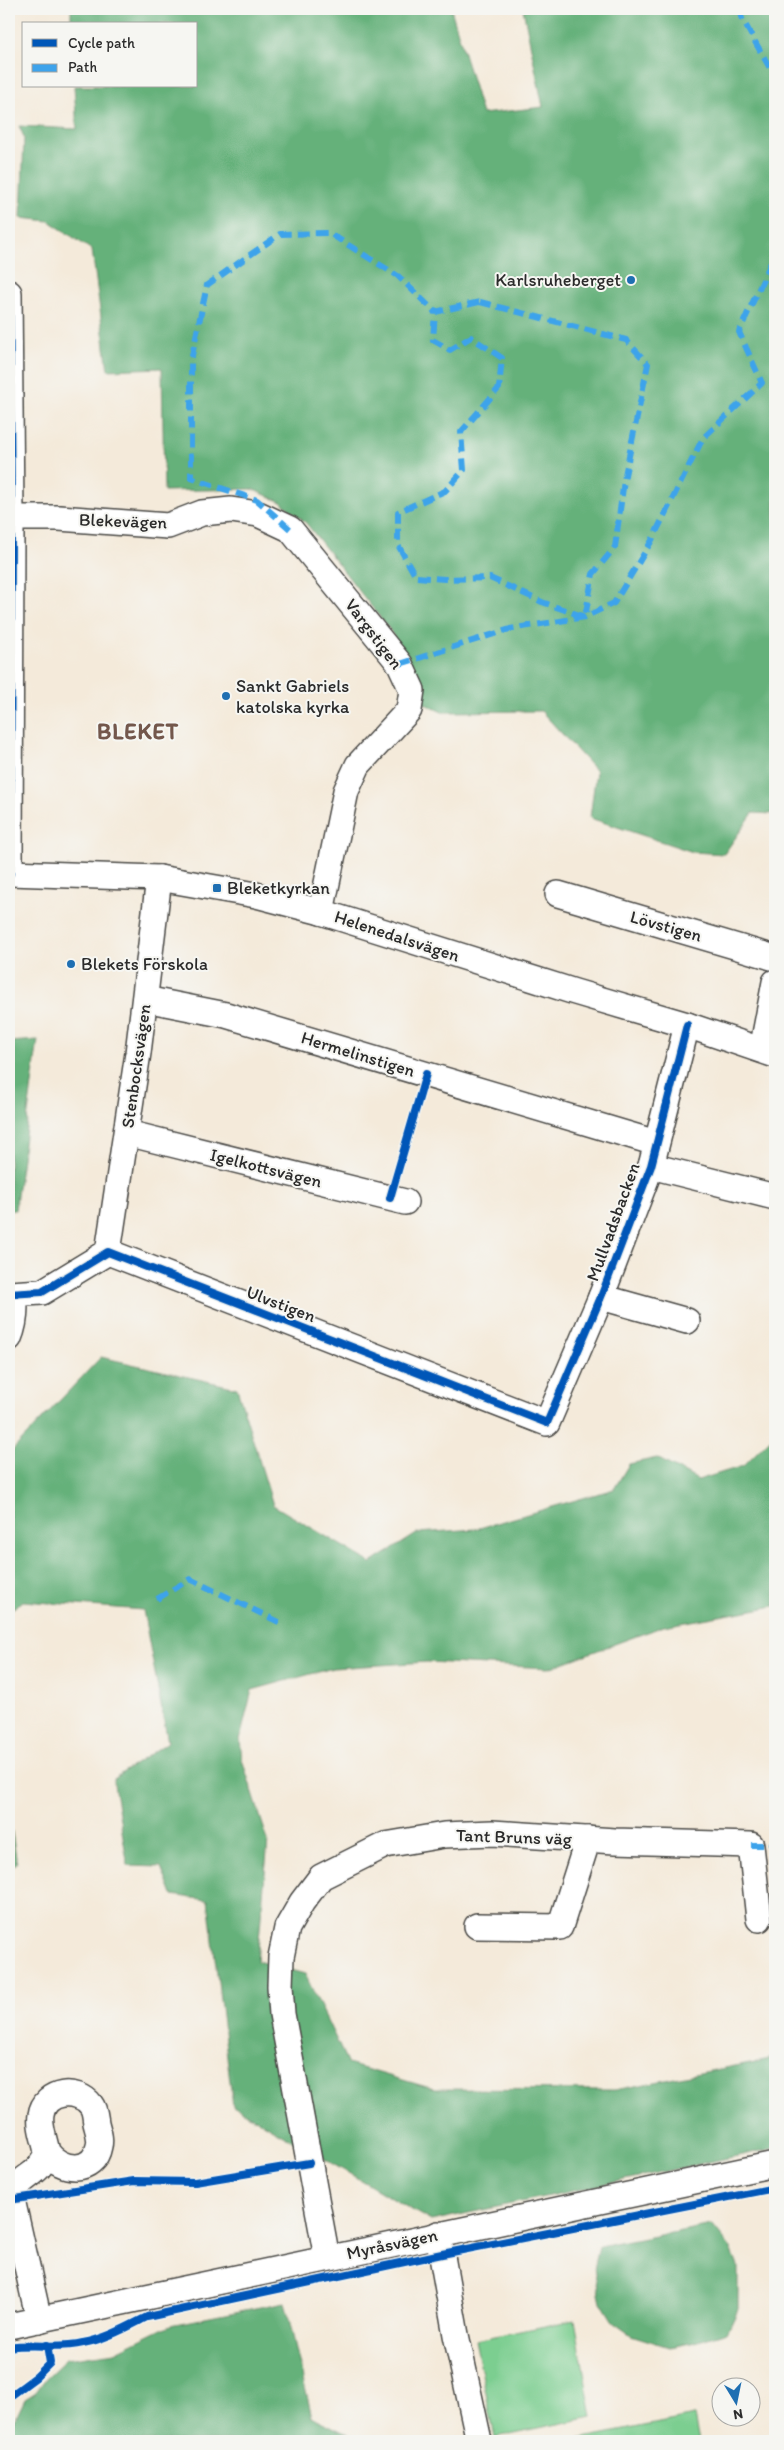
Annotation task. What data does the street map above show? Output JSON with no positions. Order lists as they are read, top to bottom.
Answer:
{
  "streets": {
    "street": [
      "Blekevägen",
      "Vargstigen",
      "Lövstigen",
      "Helenedalsvägen",
      "Hermelinstigen",
      "Stenbocksvägen",
      "Igelkottsvägen",
      "Mullvadsbacken",
      "Ulvstigen",
      "Tant Bruns väg",
      "Myråsvägen"
    ]
  },
  "crossings": [
    ["Blekevägen", "Vargstigen"],
    ["Vargstigen", "Helenedalsvägen"],
    ["Helenedalsvägen", "Stenbocksvägen"],
    ["Helenedalsvägen", "Mullvadsbacken"],
    ["Hermelinstigen", "Stenbocksvägen"],
    ["Hermelinstigen", "Mullvadsbacken"],
    ["Stenbocksvägen", "Igelkottsvägen"],
    ["Stenbocksvägen", "Ulvstigen"],
    ["Mullvadsbacken", "Ulvstigen"],
    ["Tant Bruns väg", "Myråsvägen"]
  ],
  "districts": ["BLEKET"],
  "places": {
    "other": ["Karlsruheberget", "Sankt Gabriels katolska kyrka", "Blekets Förskola"],
    "transit": ["Bleketkyrkan"]
  },
  "legend": ["Cycle path", "Path"],
  "north": "bottom"
}
